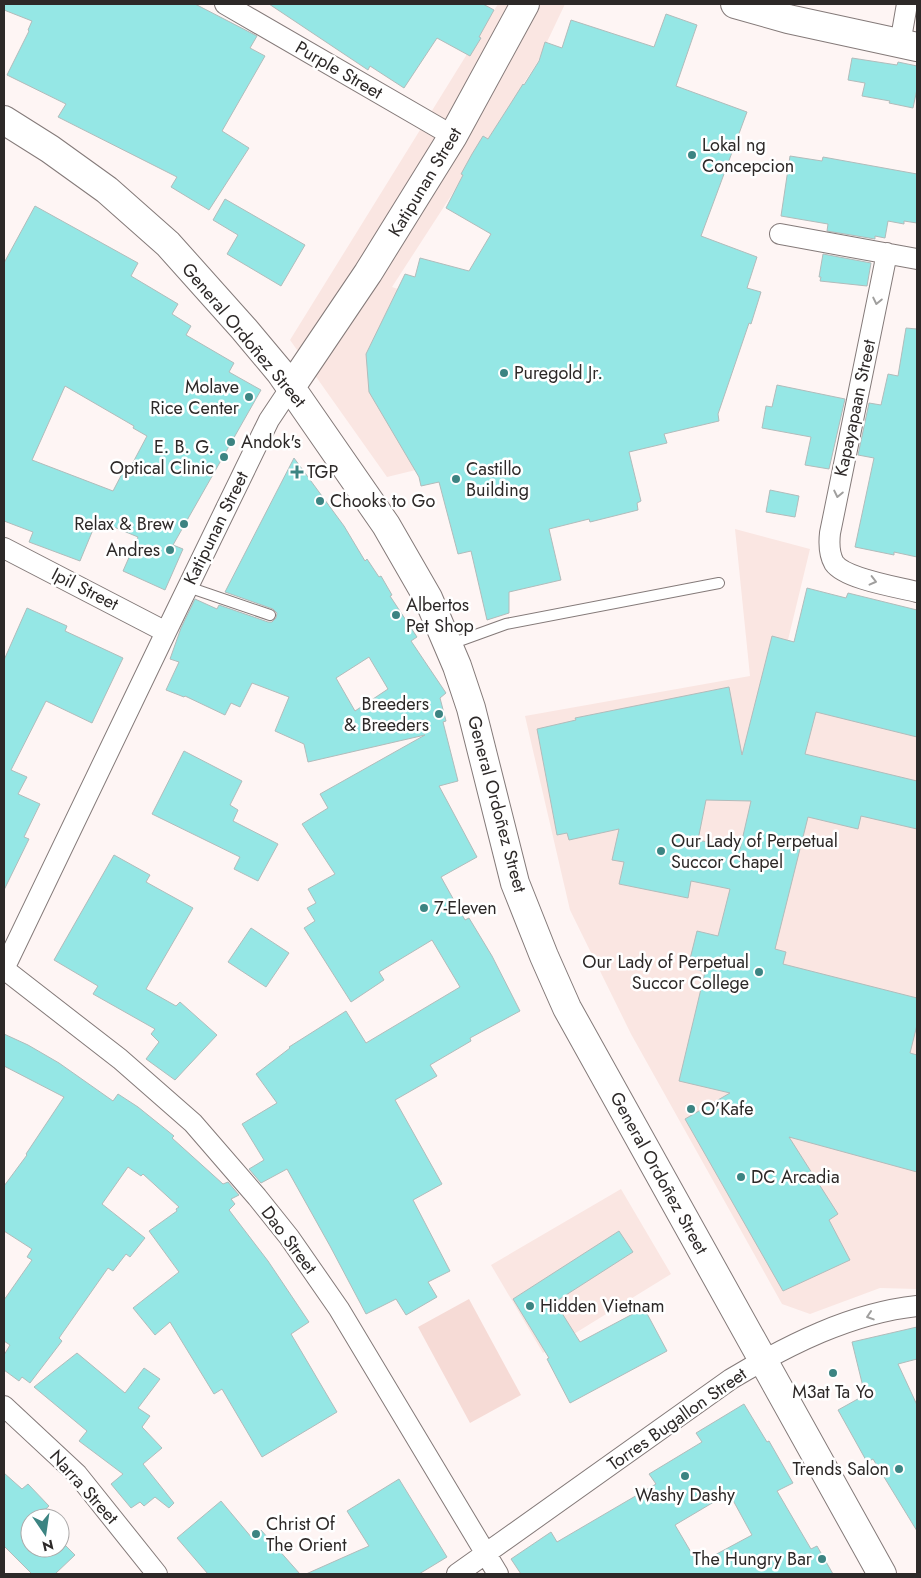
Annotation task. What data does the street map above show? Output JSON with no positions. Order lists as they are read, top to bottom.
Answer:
{
  "streets": {
    "main road": ["Katipunan Street", "General Ordoñez Street"],
    "street": [
      "Purple Street",
      "Kapayapaan Street",
      "Ipil Street",
      "Dao Street",
      "Torres Bugallon Street",
      "Narra Street"
    ]
  },
  "crossings": [
    ["Purple Street", "Katipunan Street"],
    ["Katipunan Street", "General Ordoñez Street"],
    ["Katipunan Street", "Ipil Street"],
    ["Katipunan Street", "Dao Street"],
    ["General Ordoñez Street", "Torres Bugallon Street"],
    ["Dao Street", "Torres Bugallon Street"]
  ],
  "one_way": ["Kapayapaan Street"],
  "places": {
    "other": [
      "Lokal ng Concepcion",
      "Puregold Jr.",
      "Molave Rice Center",
      "Andok's",
      "E. B. G. Optical Clinic",
      "Castillo Building",
      "Chooks to Go",
      "Relax & Brew",
      "Andres",
      "Albertos Pet Shop",
      "Breeders & Breeders",
      "Our Lady of Perpetual Succor Chapel",
      "7-Eleven",
      "Our Lady of Perpetual Succor College",
      "O’Kafe",
      "DC Arcadia",
      "Hidden Vietnam",
      "M3at Ta Yo",
      "Trends Salon",
      "Washy Dashy",
      "Christ Of The Orient",
      "The Hungry Bar"
    ],
    "health": ["TGP"]
  },
  "north": "bottom"
}
